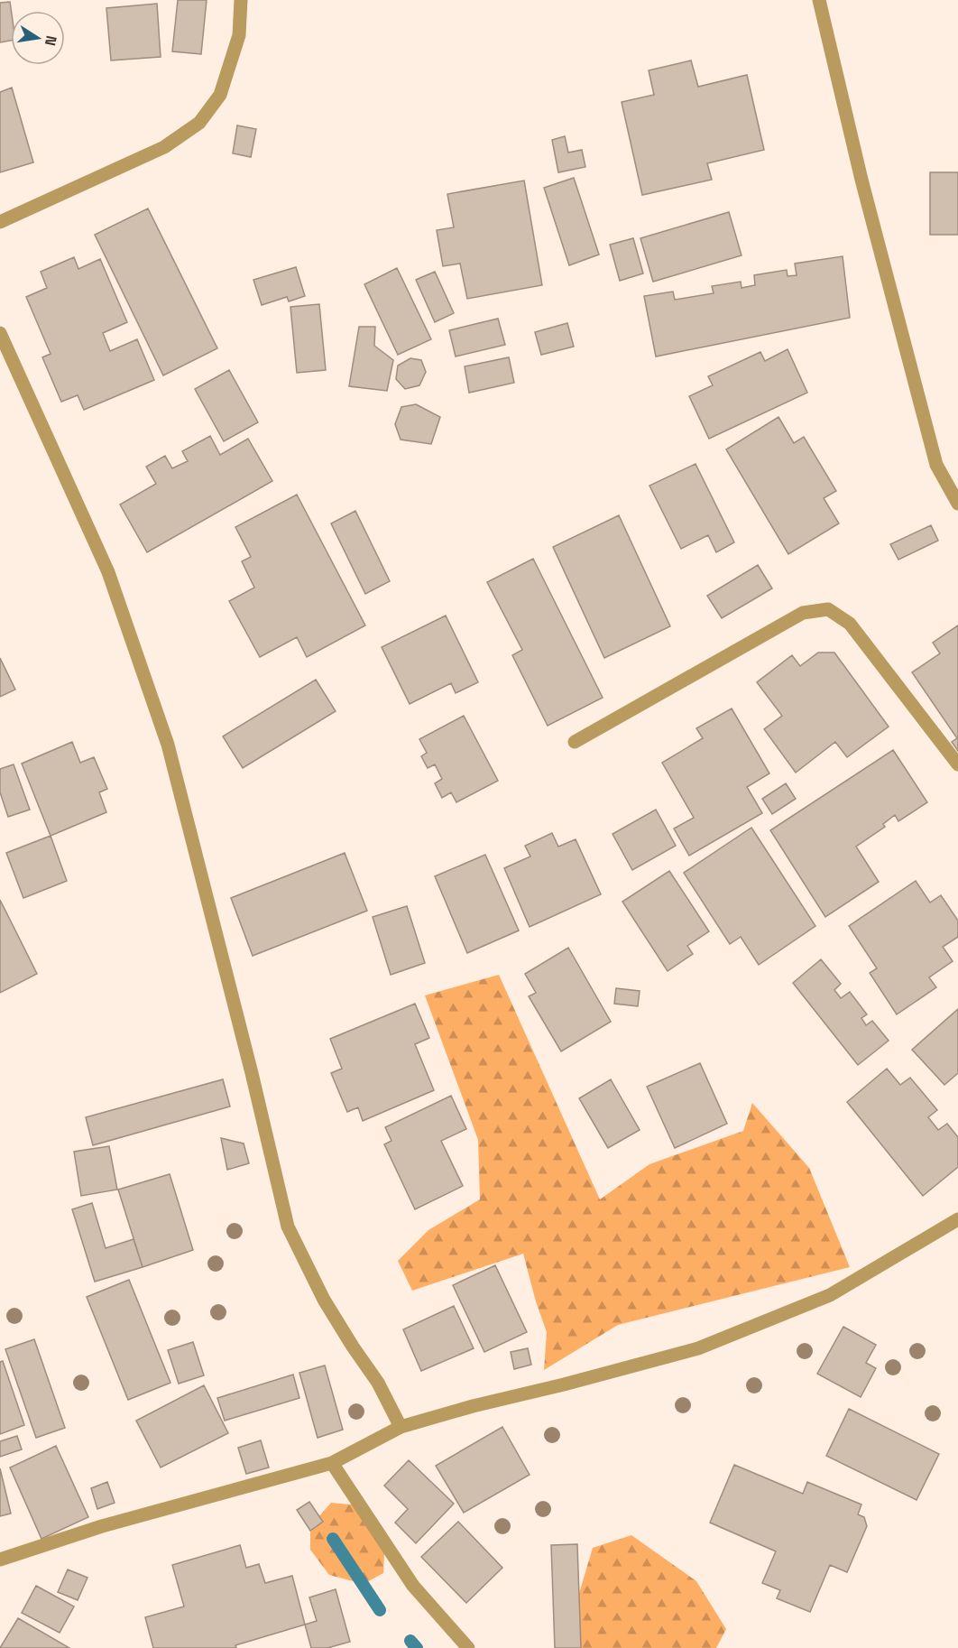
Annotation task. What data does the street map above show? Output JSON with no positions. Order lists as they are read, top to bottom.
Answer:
{
  "north": "right"
}
